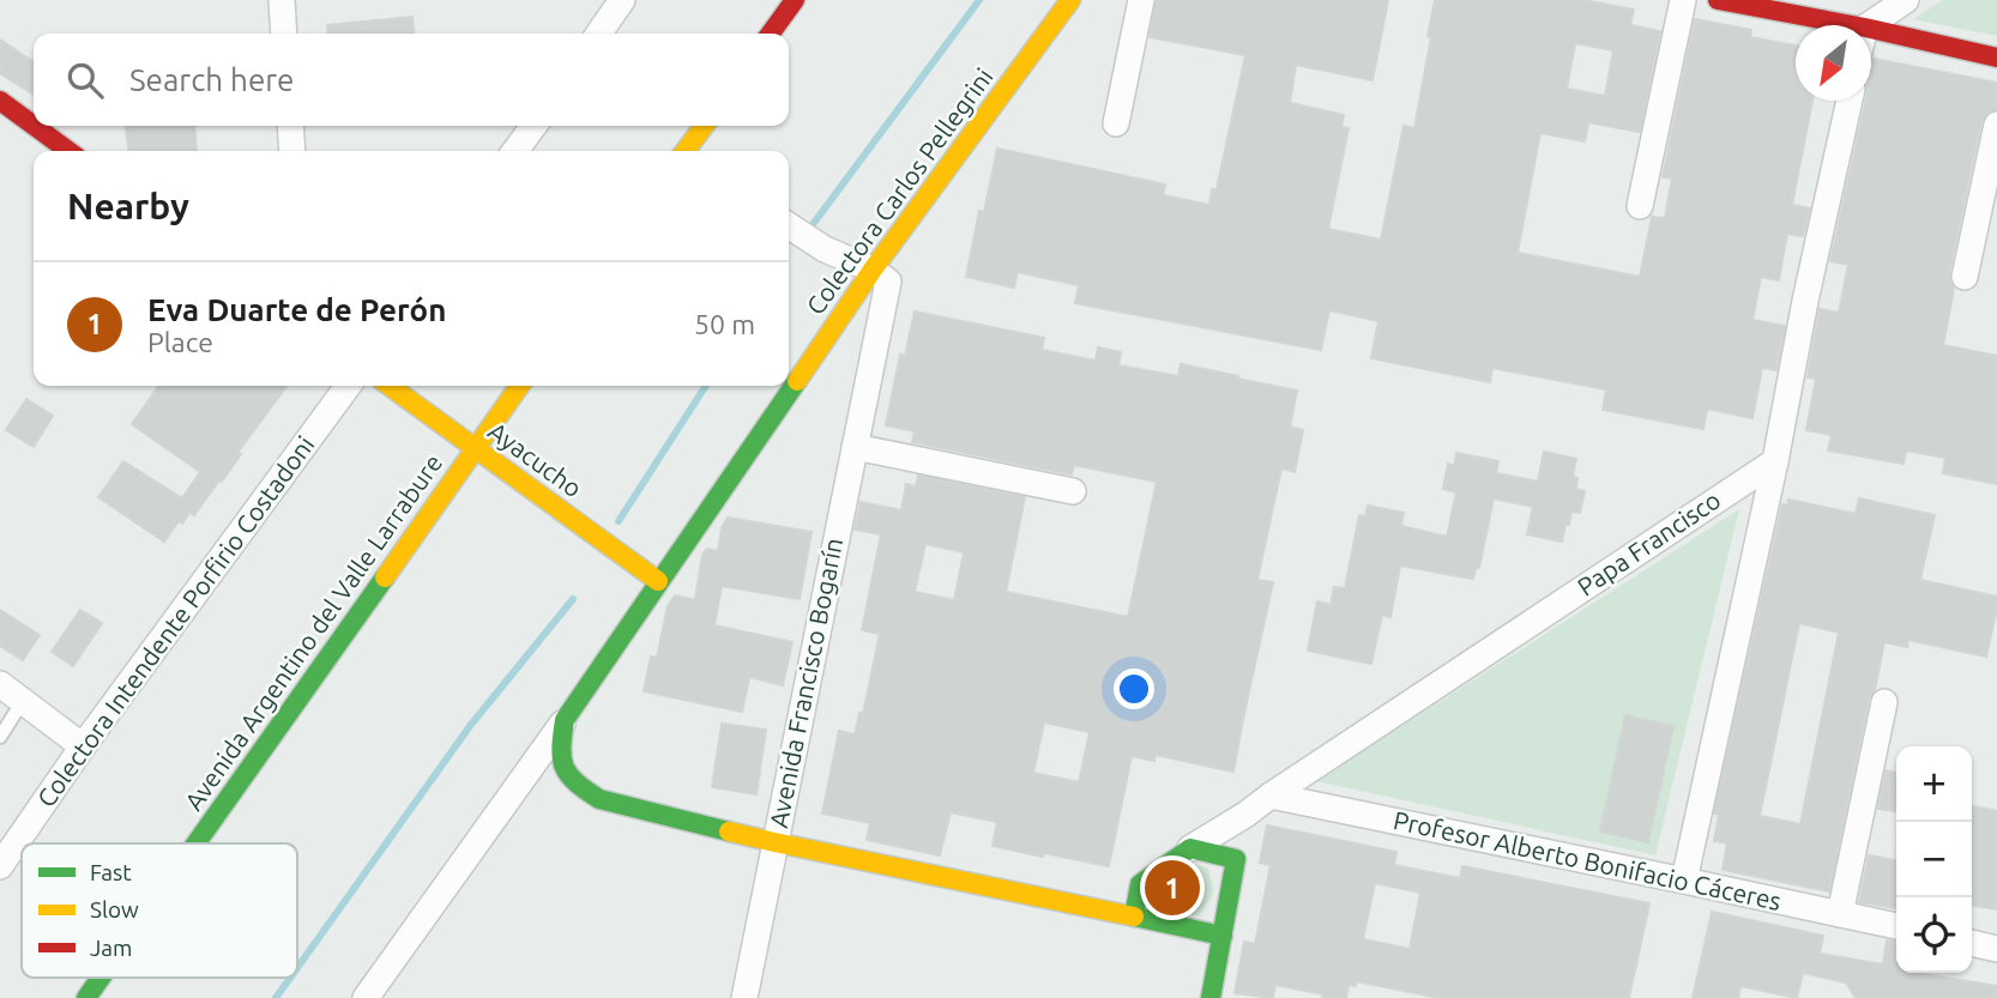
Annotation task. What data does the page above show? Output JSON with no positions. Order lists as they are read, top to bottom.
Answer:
{
  "streets": {
    "main road": [
      "Colectora Carlos Pellegrini",
      "Ayacucho",
      "Avenida Argentino del Valle Larrabure",
      "Avenida Francisco Bogarín"
    ],
    "street": ["Papa Francisco", "Colectora Intendente Porfirio Costadoni", "Profesor Alberto Bonifacio Cáceres"]
  },
  "crossings": [
    ["Colectora Carlos Pellegrini", "Ayacucho"],
    ["Colectora Carlos Pellegrini", "Avenida Francisco Bogarín"],
    ["Ayacucho", "Avenida Argentino del Valle Larrabure"],
    ["Papa Francisco", "Profesor Alberto Bonifacio Cáceres"]
  ],
  "legend": ["Fast", "Slow", "Jam"],
  "north": "bottom left",
  "page": {
    "search": "Search here",
    "heading": "Nearby",
    "list": [
      {
        "mark": "1",
        "name": "Eva Duarte de Perón",
        "note": "Place",
        "value": "50 m"
      }
    ],
    "map_buttons": ["+", "−"],
    "pins": "1"
  }
}
